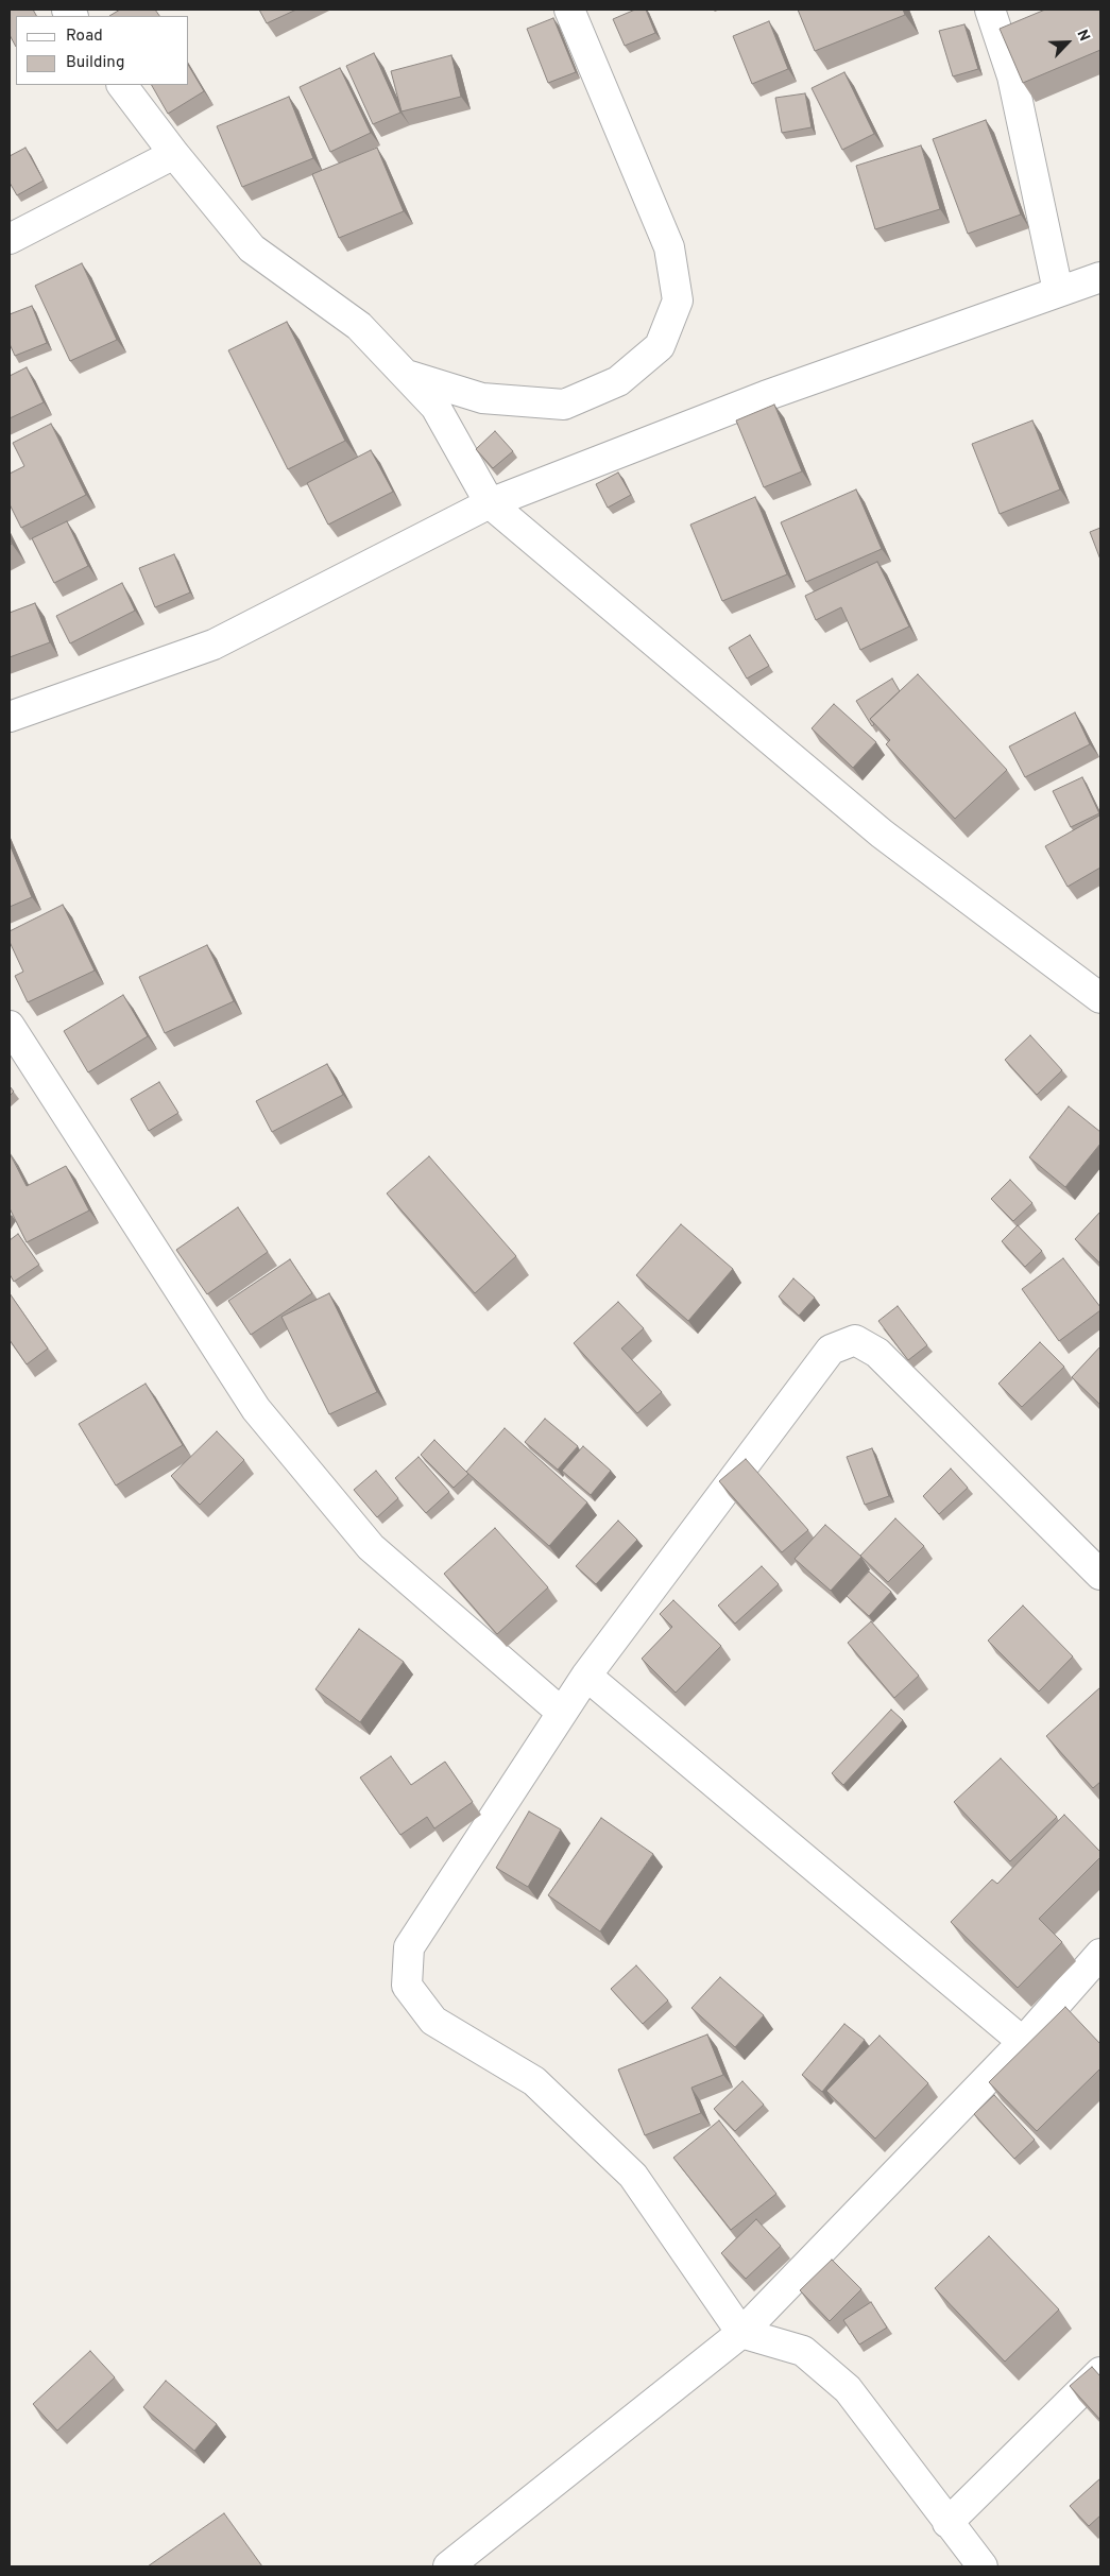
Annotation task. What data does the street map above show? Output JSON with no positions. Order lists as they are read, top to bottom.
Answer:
{
  "legend": ["Road", "Building"],
  "north": "top right"
}
